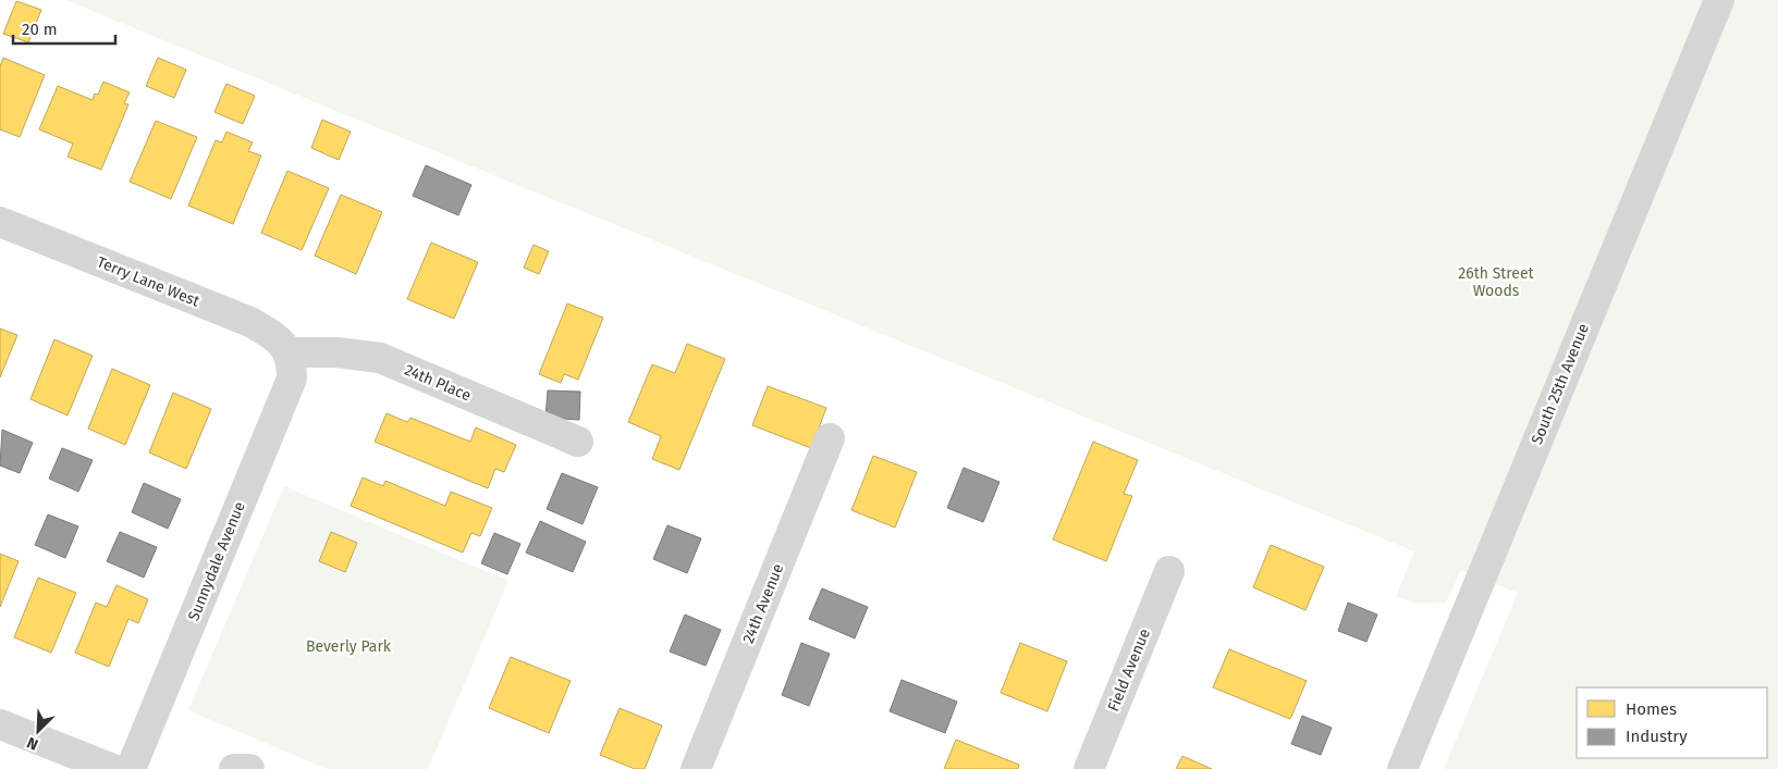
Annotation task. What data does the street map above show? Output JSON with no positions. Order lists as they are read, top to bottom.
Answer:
{
  "streets": {
    "street": [
      "Terry Lane West",
      "24th Place",
      "South 25th Avenue",
      "Sunnydale Avenue",
      "24th Avenue",
      "Field Avenue"
    ]
  },
  "crossings": [
    ["Terry Lane West", "24th Place"],
    ["Terry Lane West", "Sunnydale Avenue"],
    ["24th Place", "Sunnydale Avenue"]
  ],
  "parks": ["26th Street Woods", "Beverly Park"],
  "legend": ["Homes", "Industry"],
  "scale_bar": "20 m",
  "north": "bottom left"
}
